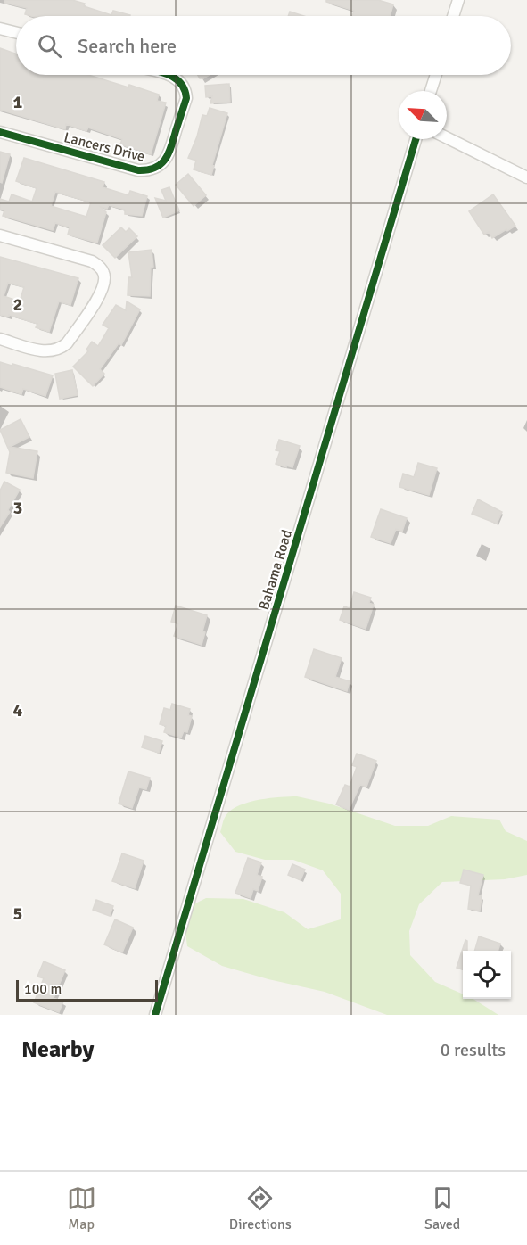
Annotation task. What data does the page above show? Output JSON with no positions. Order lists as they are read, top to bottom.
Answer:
{
  "streets": {
    "street": ["Lancers Drive", "Bahama Road"]
  },
  "scale_bar": "100 m",
  "north": "top left",
  "page": {
    "search": "Search here",
    "scale": "100 m",
    "heading": ["Nearby", "0 results"],
    "nav": ["Map", "Directions", "Saved"]
  },
  "grid": {
    "rows": [
      "1",
      "2",
      "3",
      "4",
      "5"
    ]
  }
}
